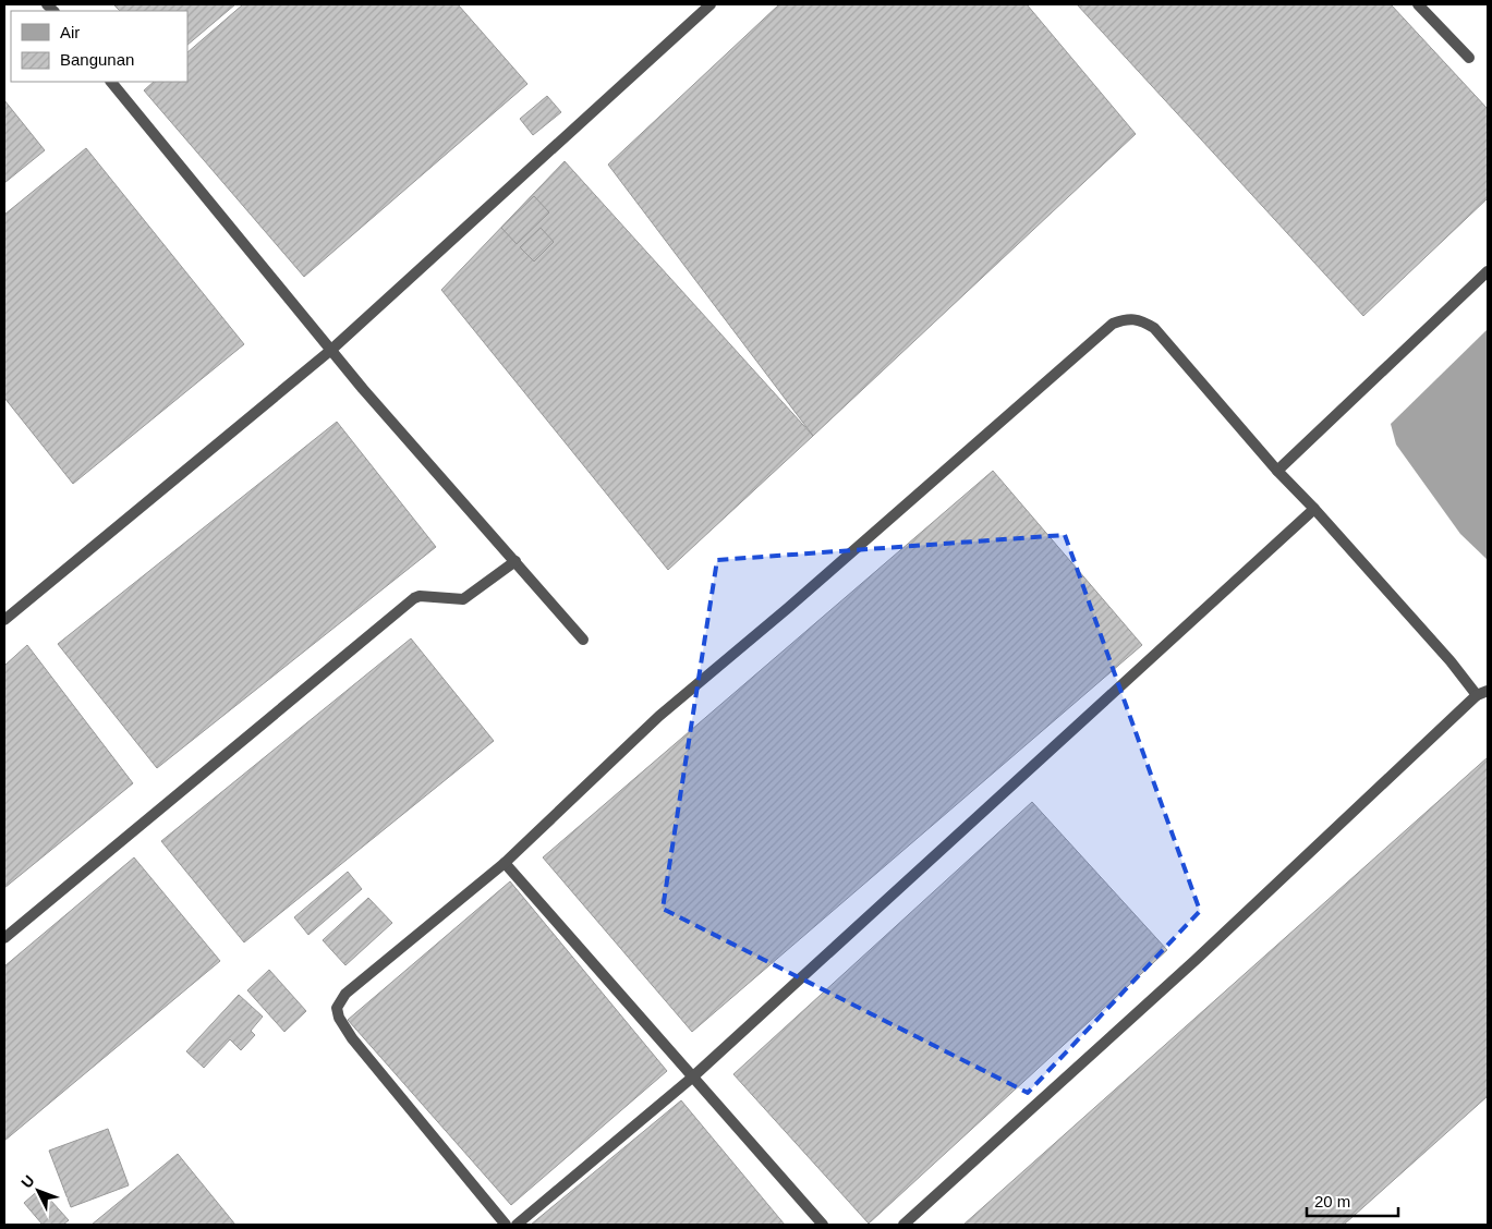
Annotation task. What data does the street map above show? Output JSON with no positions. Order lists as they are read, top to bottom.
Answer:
{
  "legend": ["Air", "Bangunan"],
  "scale_bar": "20 m",
  "north": "top left"
}
